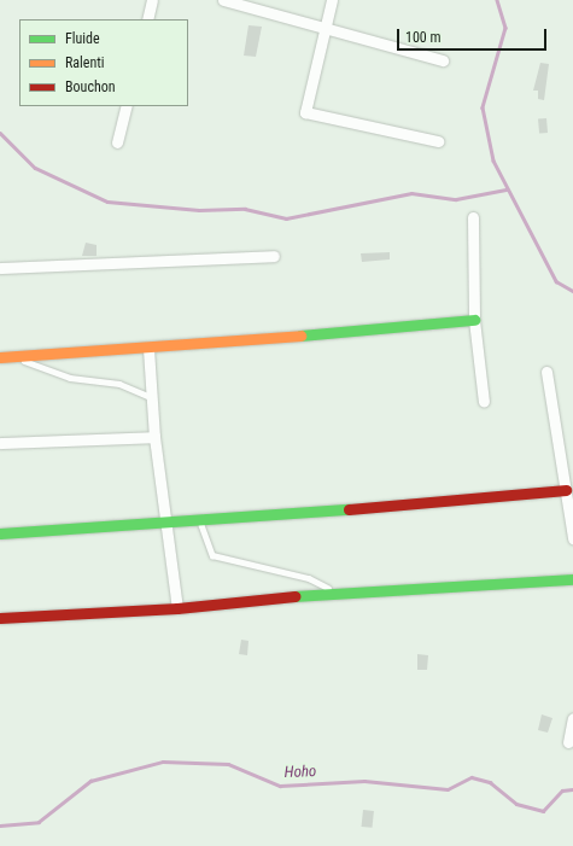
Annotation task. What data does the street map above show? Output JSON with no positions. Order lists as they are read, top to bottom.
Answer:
{
  "water": ["Hoho"],
  "legend": ["Fluide", "Ralenti", "Bouchon"],
  "scale_bar": "100 m"
}
